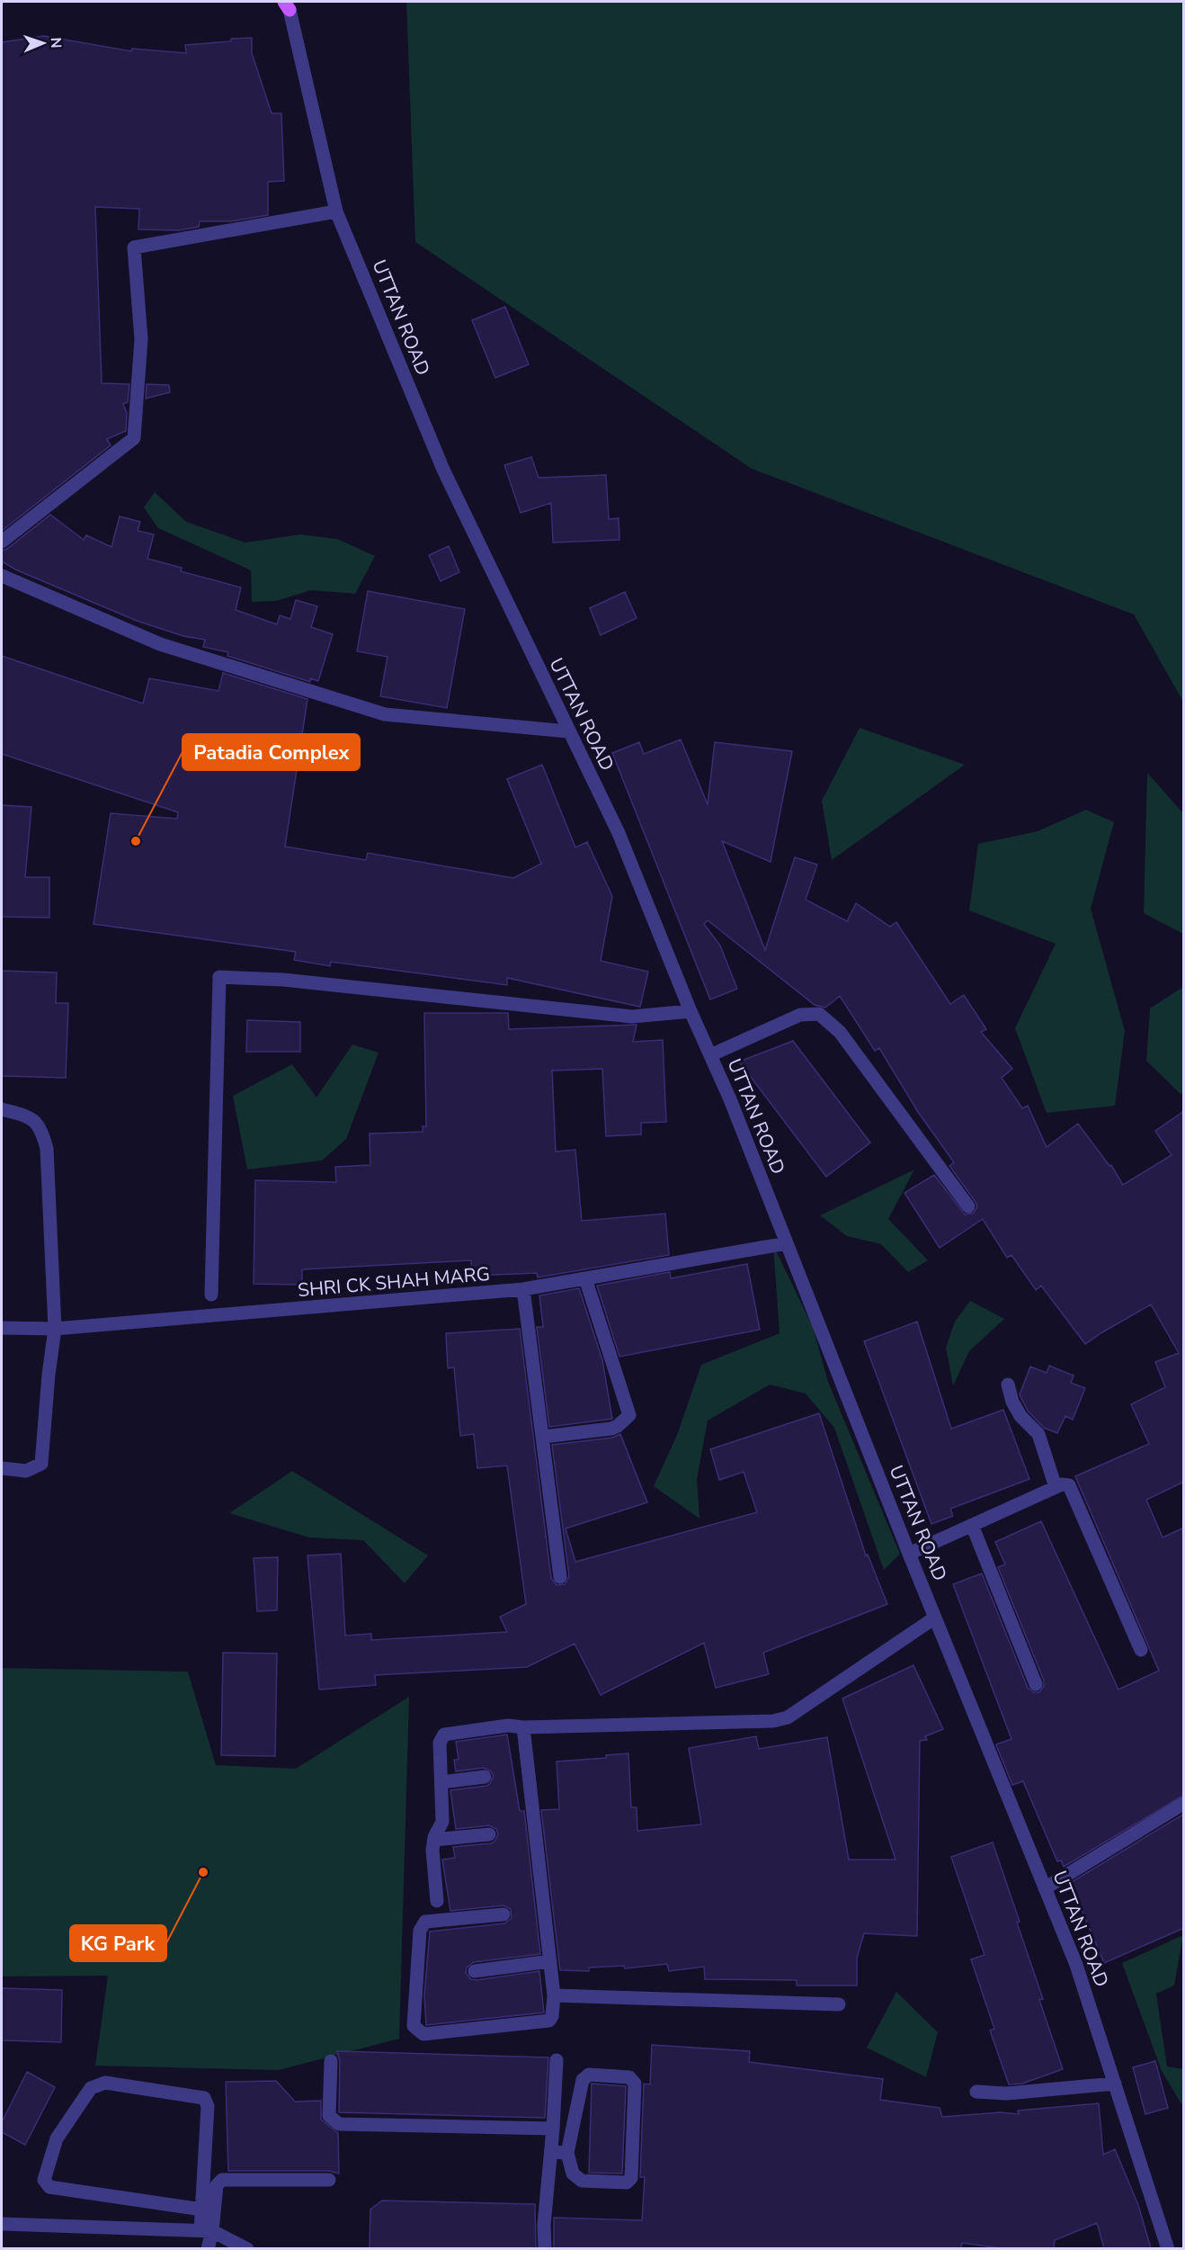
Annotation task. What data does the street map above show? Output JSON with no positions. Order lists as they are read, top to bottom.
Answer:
{
  "streets": {
    "street": ["UTTAN ROAD", "SHRI CK SHAH MARG"]
  },
  "crossings": [
    ["UTTAN ROAD", "SHRI CK SHAH MARG"]
  ],
  "places": ["Patadia Complex", "KG Park"],
  "north": "right"
}
